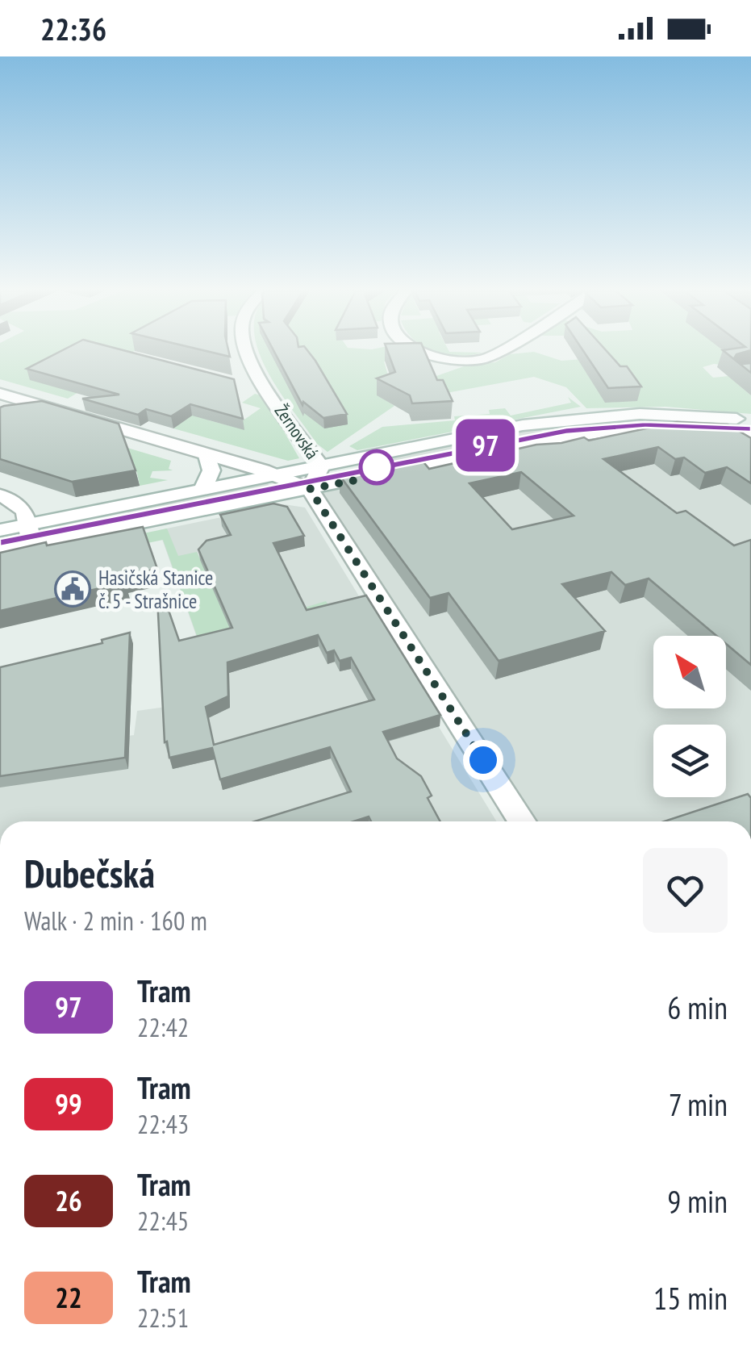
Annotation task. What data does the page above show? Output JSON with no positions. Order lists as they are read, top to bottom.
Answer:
{
  "streets": {
    "street": ["Žernovská"]
  },
  "places": {
    "public building": ["Hasičská Stanice č. 5 - Strašnice"]
  },
  "lines": ["tram line 97"],
  "north": "top left",
  "page": {
    "status": "22:36",
    "on_map": "97",
    "heading": ["Dubečská", "Walk · 2 min · 160 m"],
    "list": [
      {
        "mark": "97",
        "name": "Tram",
        "note": "22:42",
        "value": "6 min"
      },
      {
        "mark": "99",
        "name": "Tram",
        "note": "22:43",
        "value": "7 min"
      },
      {
        "mark": "26",
        "name": "Tram",
        "note": "22:45",
        "value": "9 min"
      },
      {
        "mark": "22",
        "name": "Tram",
        "note": "22:51",
        "value": "15 min"
      }
    ]
  }
}
